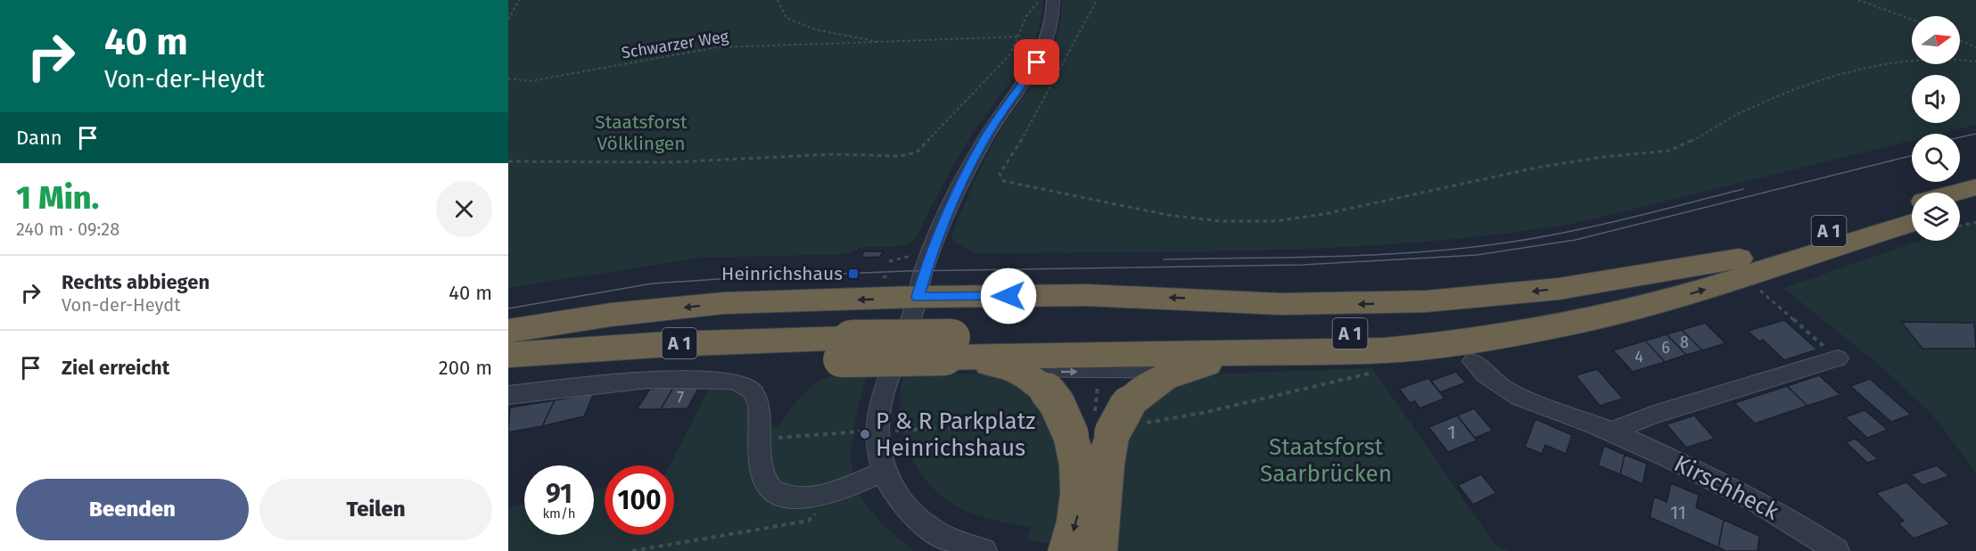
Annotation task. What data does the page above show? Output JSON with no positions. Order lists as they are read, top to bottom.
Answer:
{
  "streets": {
    "highway": ["A 1"],
    "street": ["Kirschheck"],
    "path": ["Schwarzer Weg"]
  },
  "parks": ["Staatsforst Völklingen", "Staatsforst Saarbrücken"],
  "places": {
    "transit": ["Heinrichshaus"],
    "other": ["P & R Parkplatz Heinrichshaus"]
  },
  "house_numbers": [
    "8",
    "6",
    "4",
    "7",
    "1",
    "11"
  ],
  "north": "right",
  "page": {
    "turn": ["40 m", "Von-der-Heydt"],
    "then": "Dann",
    "heading": ["1 Min.", "240 m · 09:28"],
    "list": [
      {
        "name": "Rechts abbiegen",
        "note": "Von-der-Heydt",
        "value": "40 m"
      },
      {
        "name": "Ziel erreicht",
        "value": "200 m"
      }
    ],
    "speed": "91 km/h",
    "limit": "100",
    "buttons": ["Beenden", "Teilen"]
  }
}
